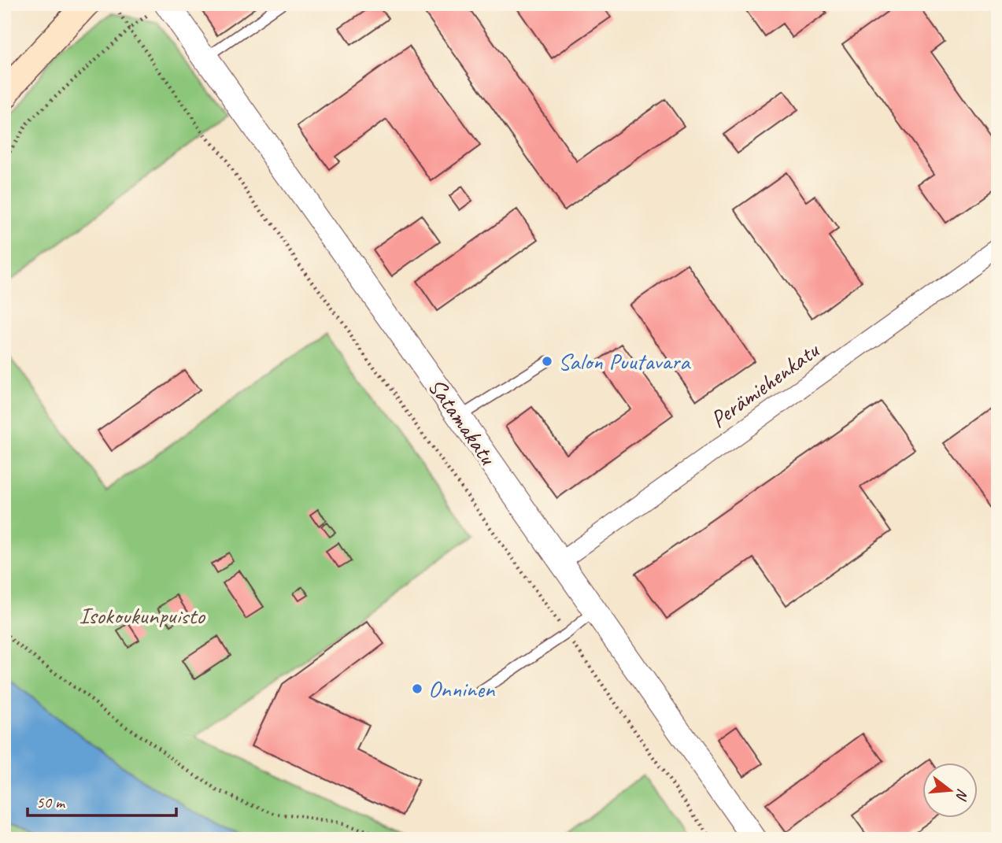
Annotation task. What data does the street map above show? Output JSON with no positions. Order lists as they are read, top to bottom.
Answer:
{
  "streets": {
    "street": ["Perämiehenkatu", "Satamakatu"]
  },
  "crossings": [
    ["Perämiehenkatu", "Satamakatu"]
  ],
  "parks": ["Isokoukunpuisto"],
  "places": ["Salon Puutavara", "Onninen"],
  "scale_bar": "50 m",
  "north": "right"
}
